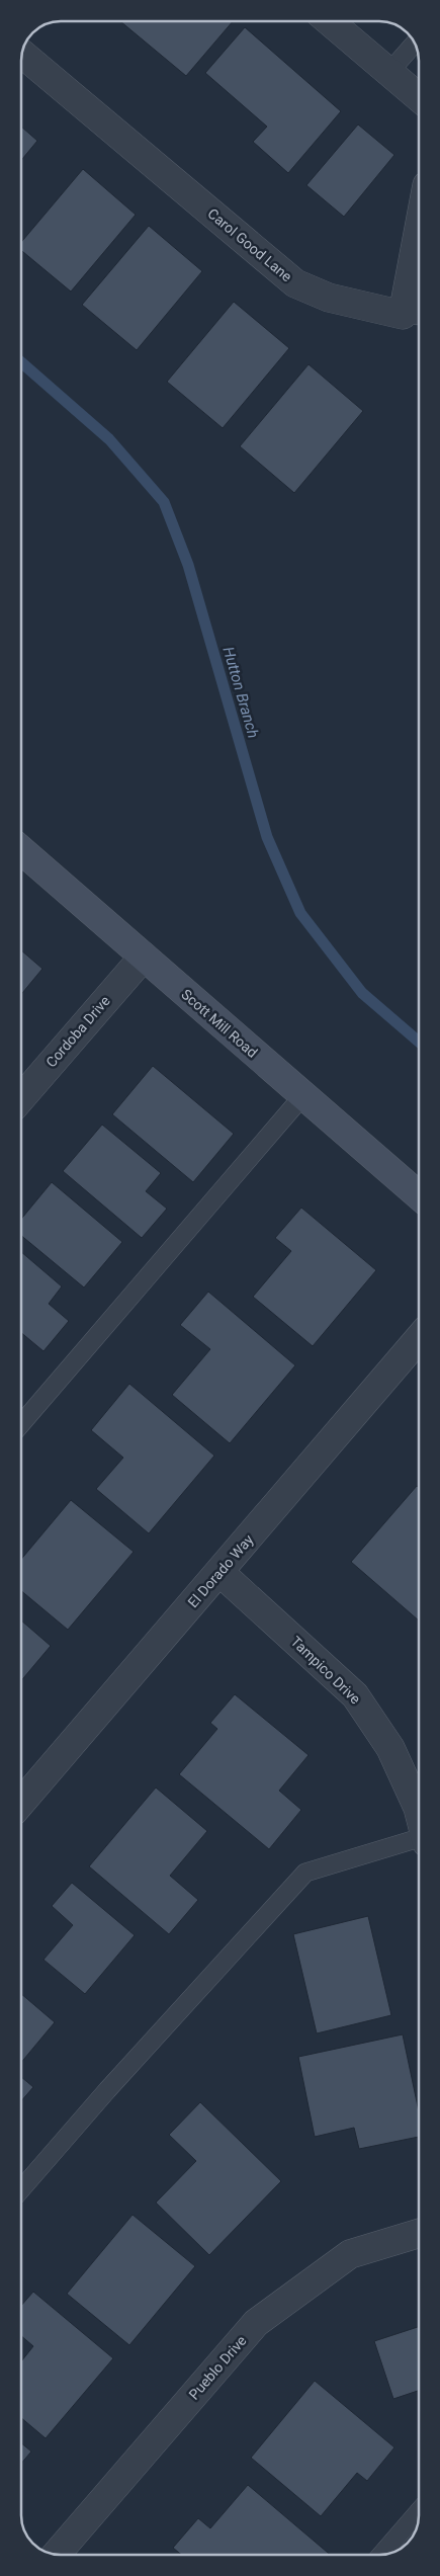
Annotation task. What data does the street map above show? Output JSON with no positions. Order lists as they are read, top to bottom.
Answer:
{
  "streets": {
    "street": [
      "Carol Good Lane",
      "Scott Mill Road",
      "Cordoba Drive",
      "El Dorado Way",
      "Tampico Drive",
      "Pueblo Drive"
    ]
  },
  "crossings": [
    ["Scott Mill Road", "Cordoba Drive"],
    ["El Dorado Way", "Tampico Drive"]
  ],
  "water": ["Hutton Branch"]
}
